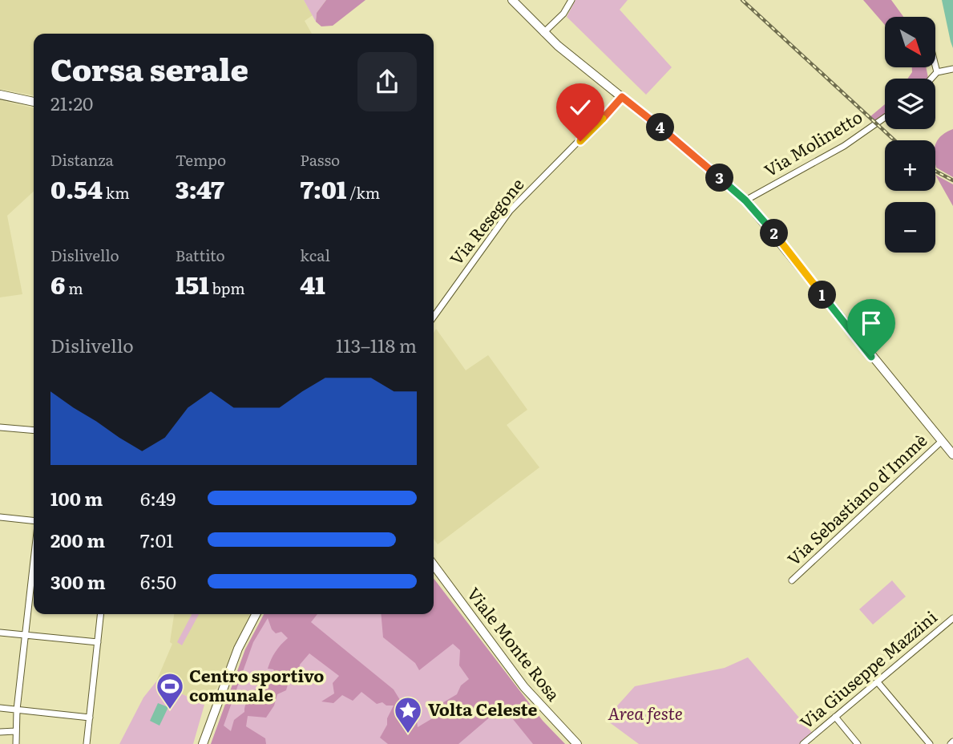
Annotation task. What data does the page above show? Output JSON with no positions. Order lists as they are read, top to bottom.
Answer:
{
  "streets": {
    "street": [
      "Via Molinetto",
      "Via Resegone",
      "Via Sebastiano d'Immè",
      "Viale Monte Rosa",
      "Via Giuseppe Mazzini"
    ]
  },
  "parks": ["Area feste"],
  "places": {
    "sports": ["Centro sportivo comunale"],
    "place": ["Volta Celeste"]
  },
  "north": "bottom right",
  "page": {
    "map_buttons": ["+", "−"],
    "heading": ["Corsa serale", "21:20"],
    "pins": [
      "4",
      "3",
      "2",
      "1"
    ],
    "stats": [
      ["Distanza", "0.54 km"],
      ["Tempo", "3:47"],
      ["Passo", "7:01 /km"],
      ["Dislivello", "6 m"],
      ["Battito", "151 bpm"],
      ["kcal", "41"]
    ],
    "chart": ["Dislivello", "113–118 m"],
    "list": [
      {
        "name": "100 m",
        "note": "6:49"
      },
      {
        "name": "200 m",
        "note": "7:01"
      },
      {
        "name": "300 m",
        "note": "6:50"
      }
    ]
  }
}
